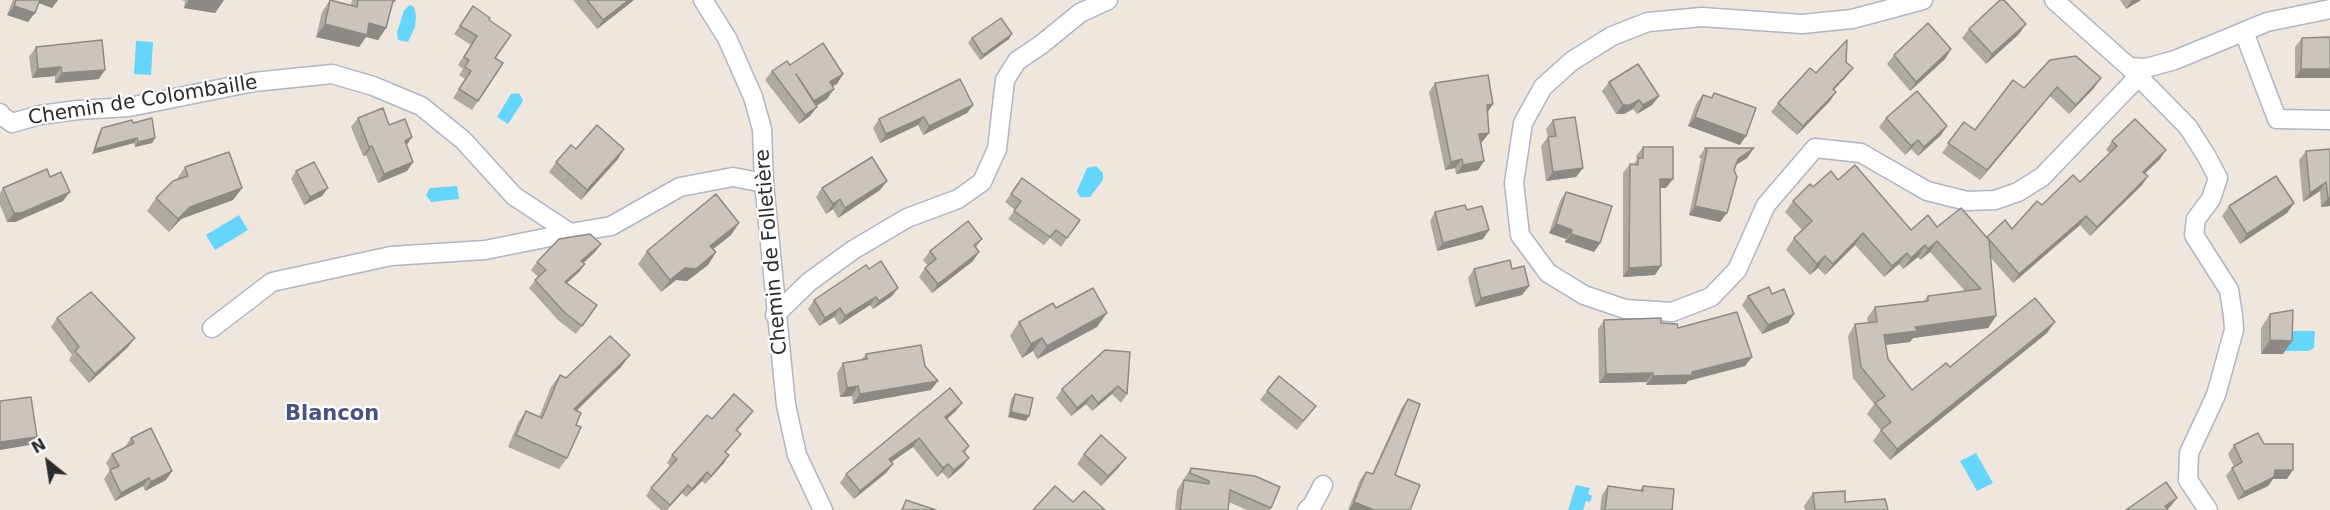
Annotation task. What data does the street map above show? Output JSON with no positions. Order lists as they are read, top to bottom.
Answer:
{
  "streets": {
    "street": ["Chemin de Colombaille", "Chemin de Folletière"]
  },
  "districts": ["Blancon"],
  "north": "top left"
}
